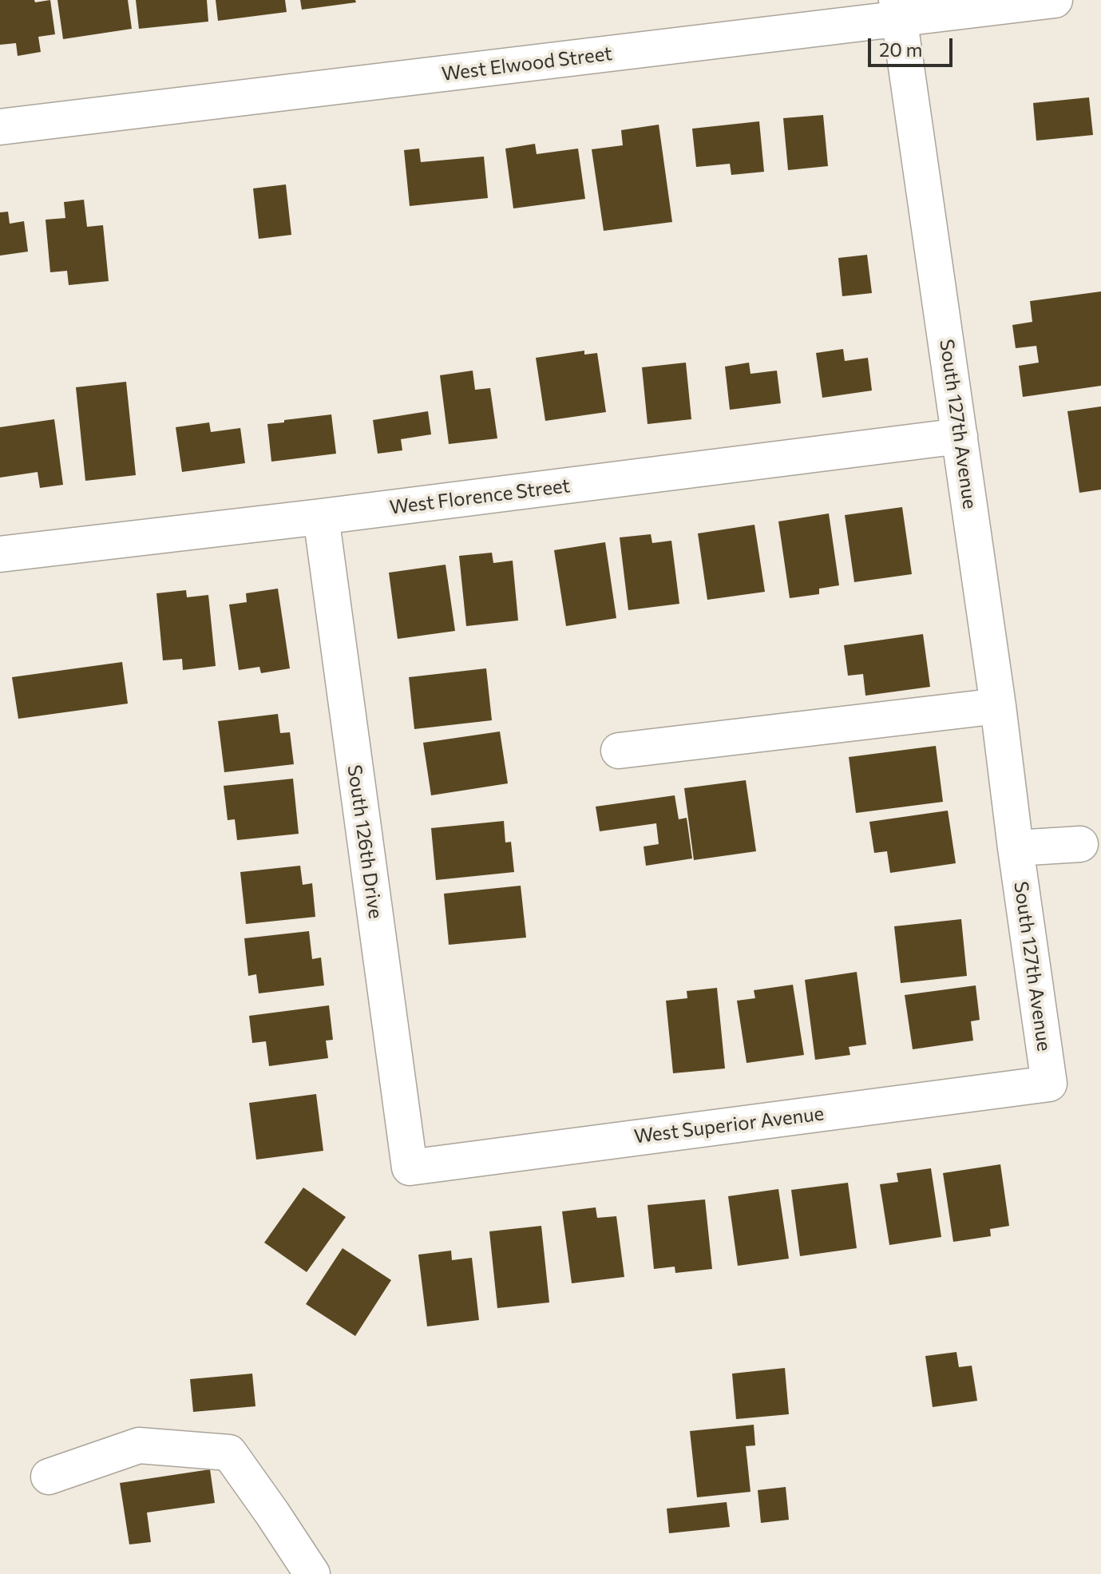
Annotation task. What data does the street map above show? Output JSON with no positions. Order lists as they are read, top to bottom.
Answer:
{
  "streets": {
    "street": [
      "West Elwood Street",
      "South 127th Avenue",
      "West Florence Street",
      "South 126th Drive",
      "West Superior Avenue"
    ]
  },
  "crossings": [
    ["West Elwood Street", "South 127th Avenue"],
    ["South 127th Avenue", "West Florence Street"],
    ["South 127th Avenue", "West Superior Avenue"],
    ["West Florence Street", "South 126th Drive"],
    ["South 126th Drive", "West Superior Avenue"]
  ],
  "scale_bar": "20 m"
}
